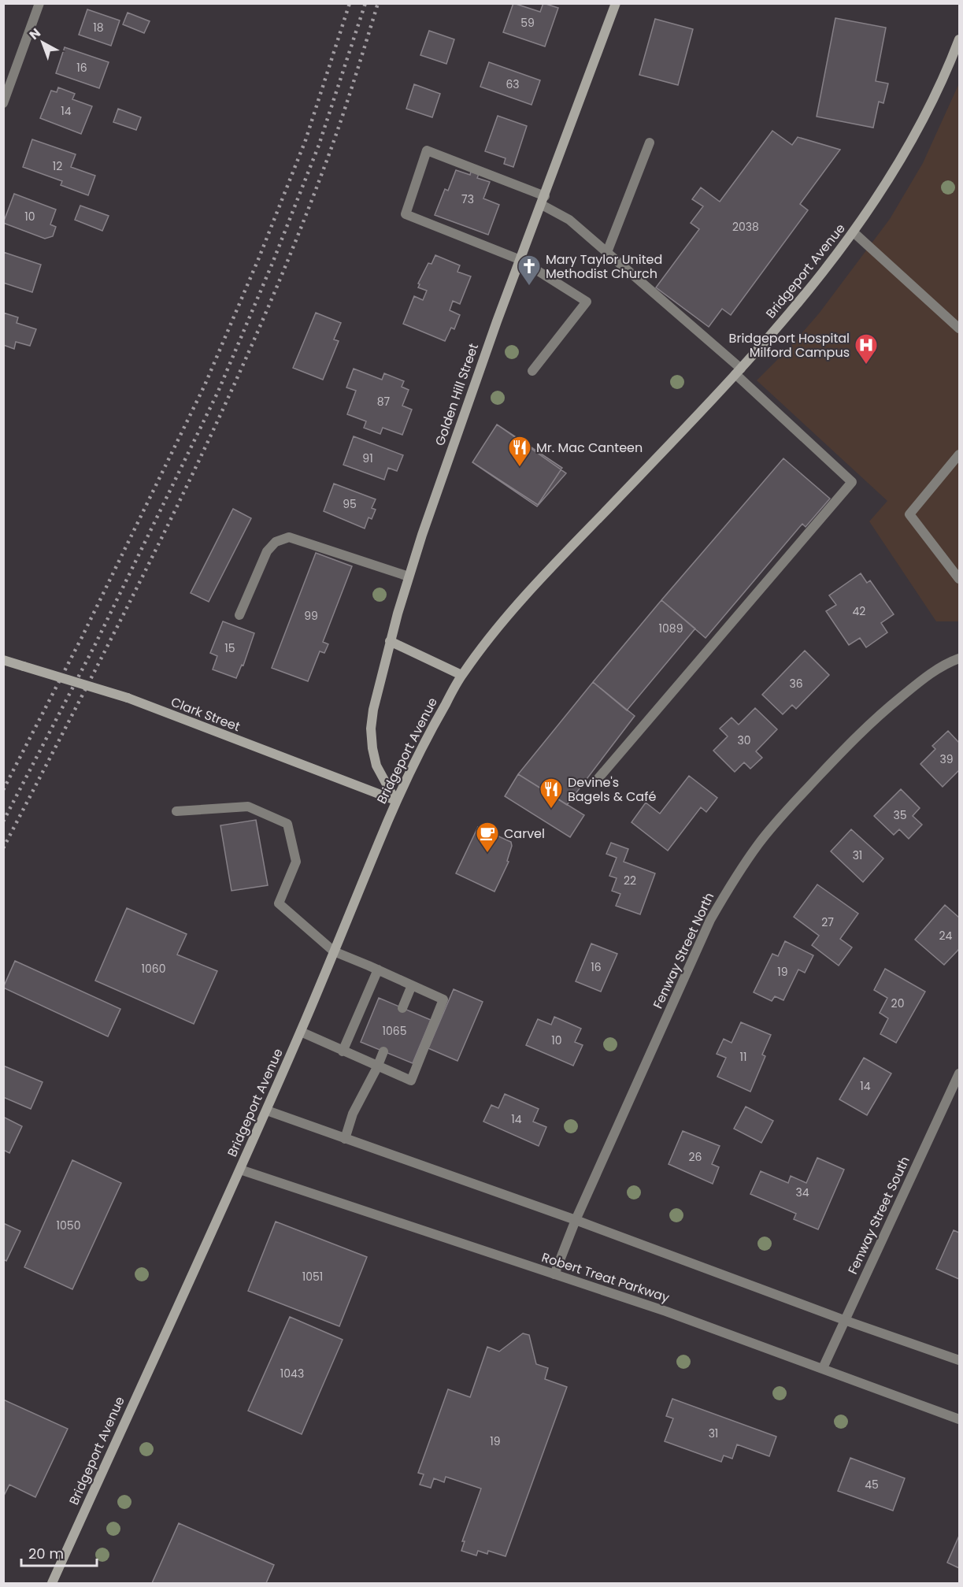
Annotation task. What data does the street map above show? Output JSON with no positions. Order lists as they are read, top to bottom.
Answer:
{
  "streets": {
    "main road": ["Bridgeport Avenue", "Golden Hill Street", "Clark Street"],
    "street": ["Fenway Street North", "Fenway Street South", "Robert Treat Parkway"]
  },
  "crossings": [
    ["Bridgeport Avenue", "Golden Hill Street"],
    ["Bridgeport Avenue", "Clark Street"],
    ["Bridgeport Avenue", "Robert Treat Parkway"],
    ["Golden Hill Street", "Clark Street"],
    ["Fenway Street North", "Robert Treat Parkway"],
    ["Fenway Street South", "Robert Treat Parkway"]
  ],
  "places": {
    "church": ["Mary Taylor United Methodist Church"],
    "hospital": ["Bridgeport Hospital Milford Campus"],
    "restaurant": ["Mr. Mac Canteen", "Devine's Bagels & Café"],
    "cafe": ["Carvel"]
  },
  "house_numbers": [
    "59",
    "18",
    "16",
    "63",
    "14",
    "12",
    "73",
    "10",
    "2038",
    "87",
    "91",
    "95",
    "42",
    "99",
    "1089",
    "15",
    "36",
    "30",
    "39",
    "35",
    "31",
    "22",
    "27",
    "24",
    "16",
    "1060",
    "19",
    "20",
    "1065",
    "10",
    "11",
    "14",
    "14",
    "26",
    "34",
    "1050",
    "1051",
    "1043",
    "31",
    "19",
    "45"
  ],
  "scale_bar": "20 m",
  "north": "top left"
}
